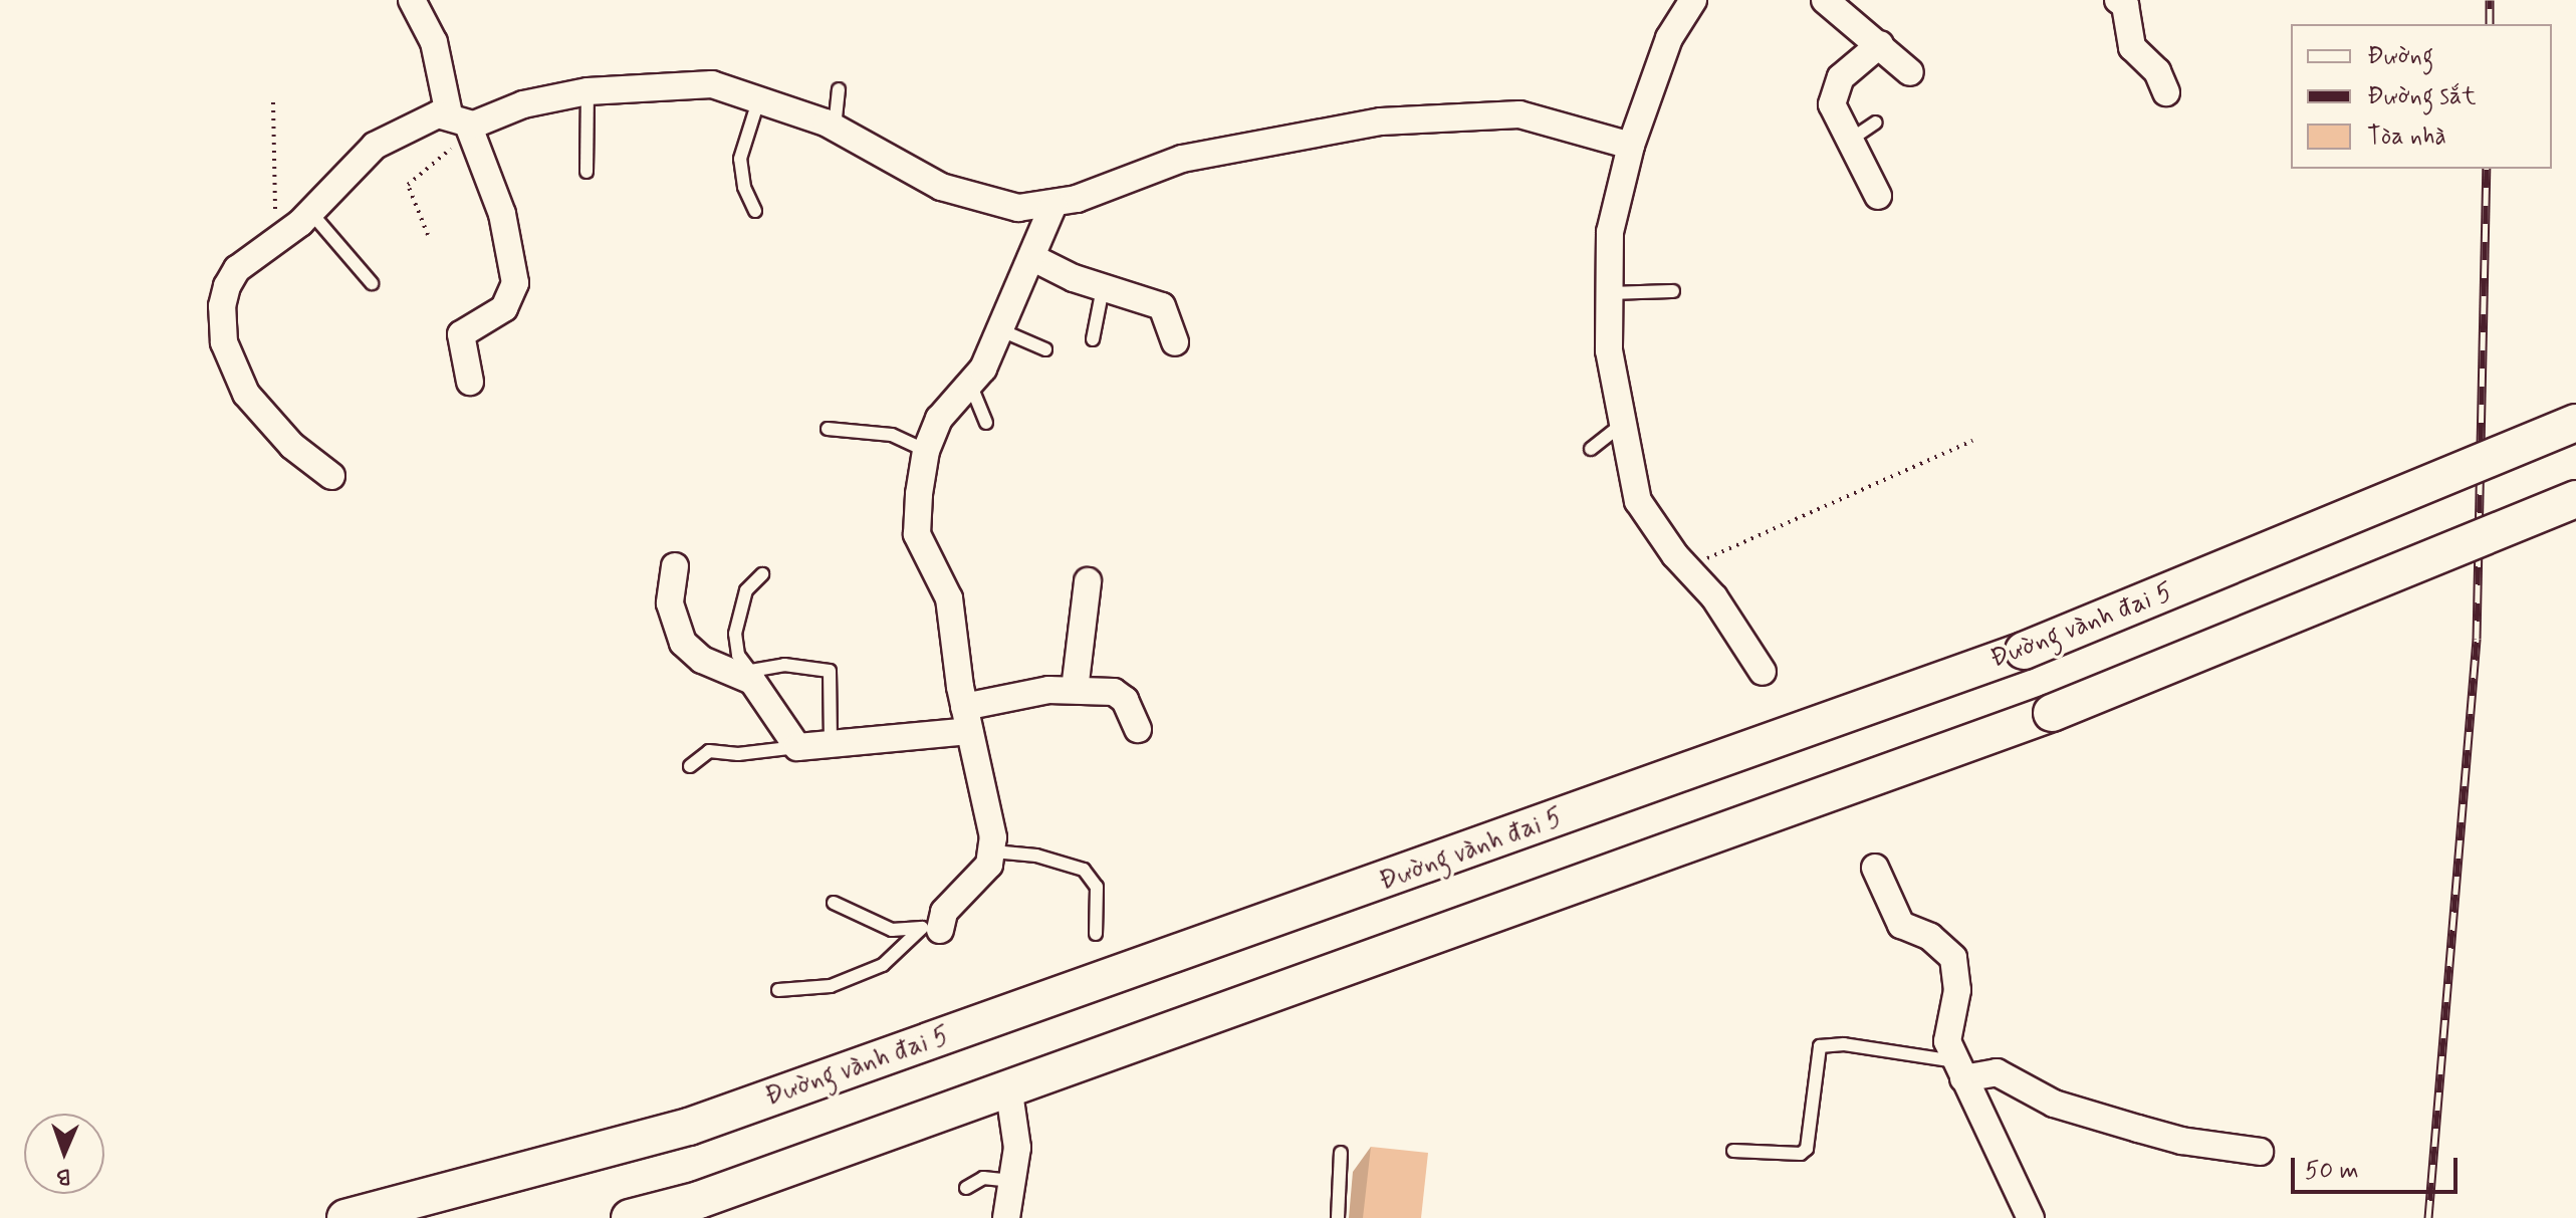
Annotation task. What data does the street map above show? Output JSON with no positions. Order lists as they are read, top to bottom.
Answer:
{
  "streets": {
    "main road": ["Đường vành đai 5"]
  },
  "legend": ["Đường", "Đường sắt", "Tòa nhà"],
  "scale_bar": "50 m",
  "north": "bottom"
}
